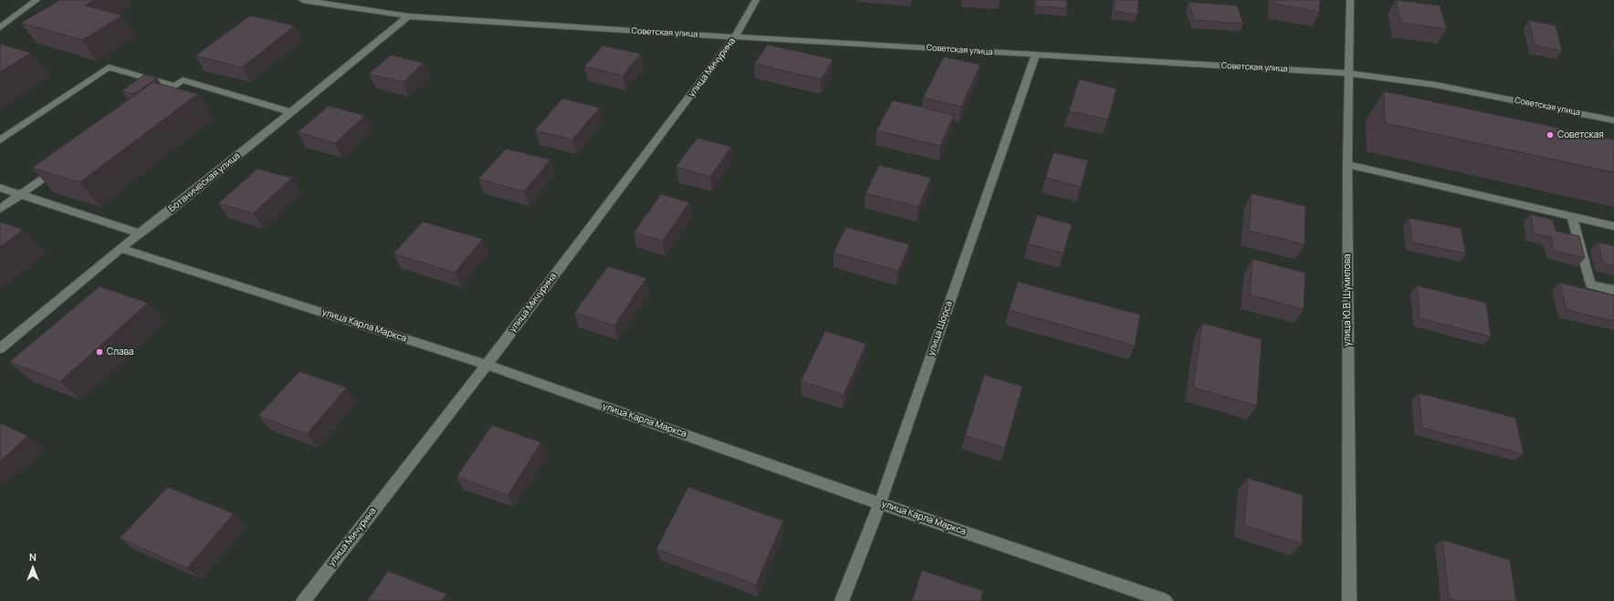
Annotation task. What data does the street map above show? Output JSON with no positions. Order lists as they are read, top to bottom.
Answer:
{
  "streets": {
    "street": [
      "Советская улица",
      "улица Мичурина",
      "Ботаническая улица",
      "улица Ю.В. Шумилова",
      "улица Карла Маркса",
      "улица Щорса"
    ]
  },
  "crossings": [
    ["Советская улица", "улица Мичурина"],
    ["Советская улица", "Ботаническая улица"],
    ["Советская улица", "улица Ю.В. Шумилова"],
    ["Советская улица", "улица Щорса"],
    ["улица Мичурина", "улица Карла Маркса"],
    ["Ботаническая улица", "улица Карла Маркса"],
    ["улица Карла Маркса", "улица Щорса"]
  ],
  "places": ["Советская", "Слава"],
  "north": "top"
}
